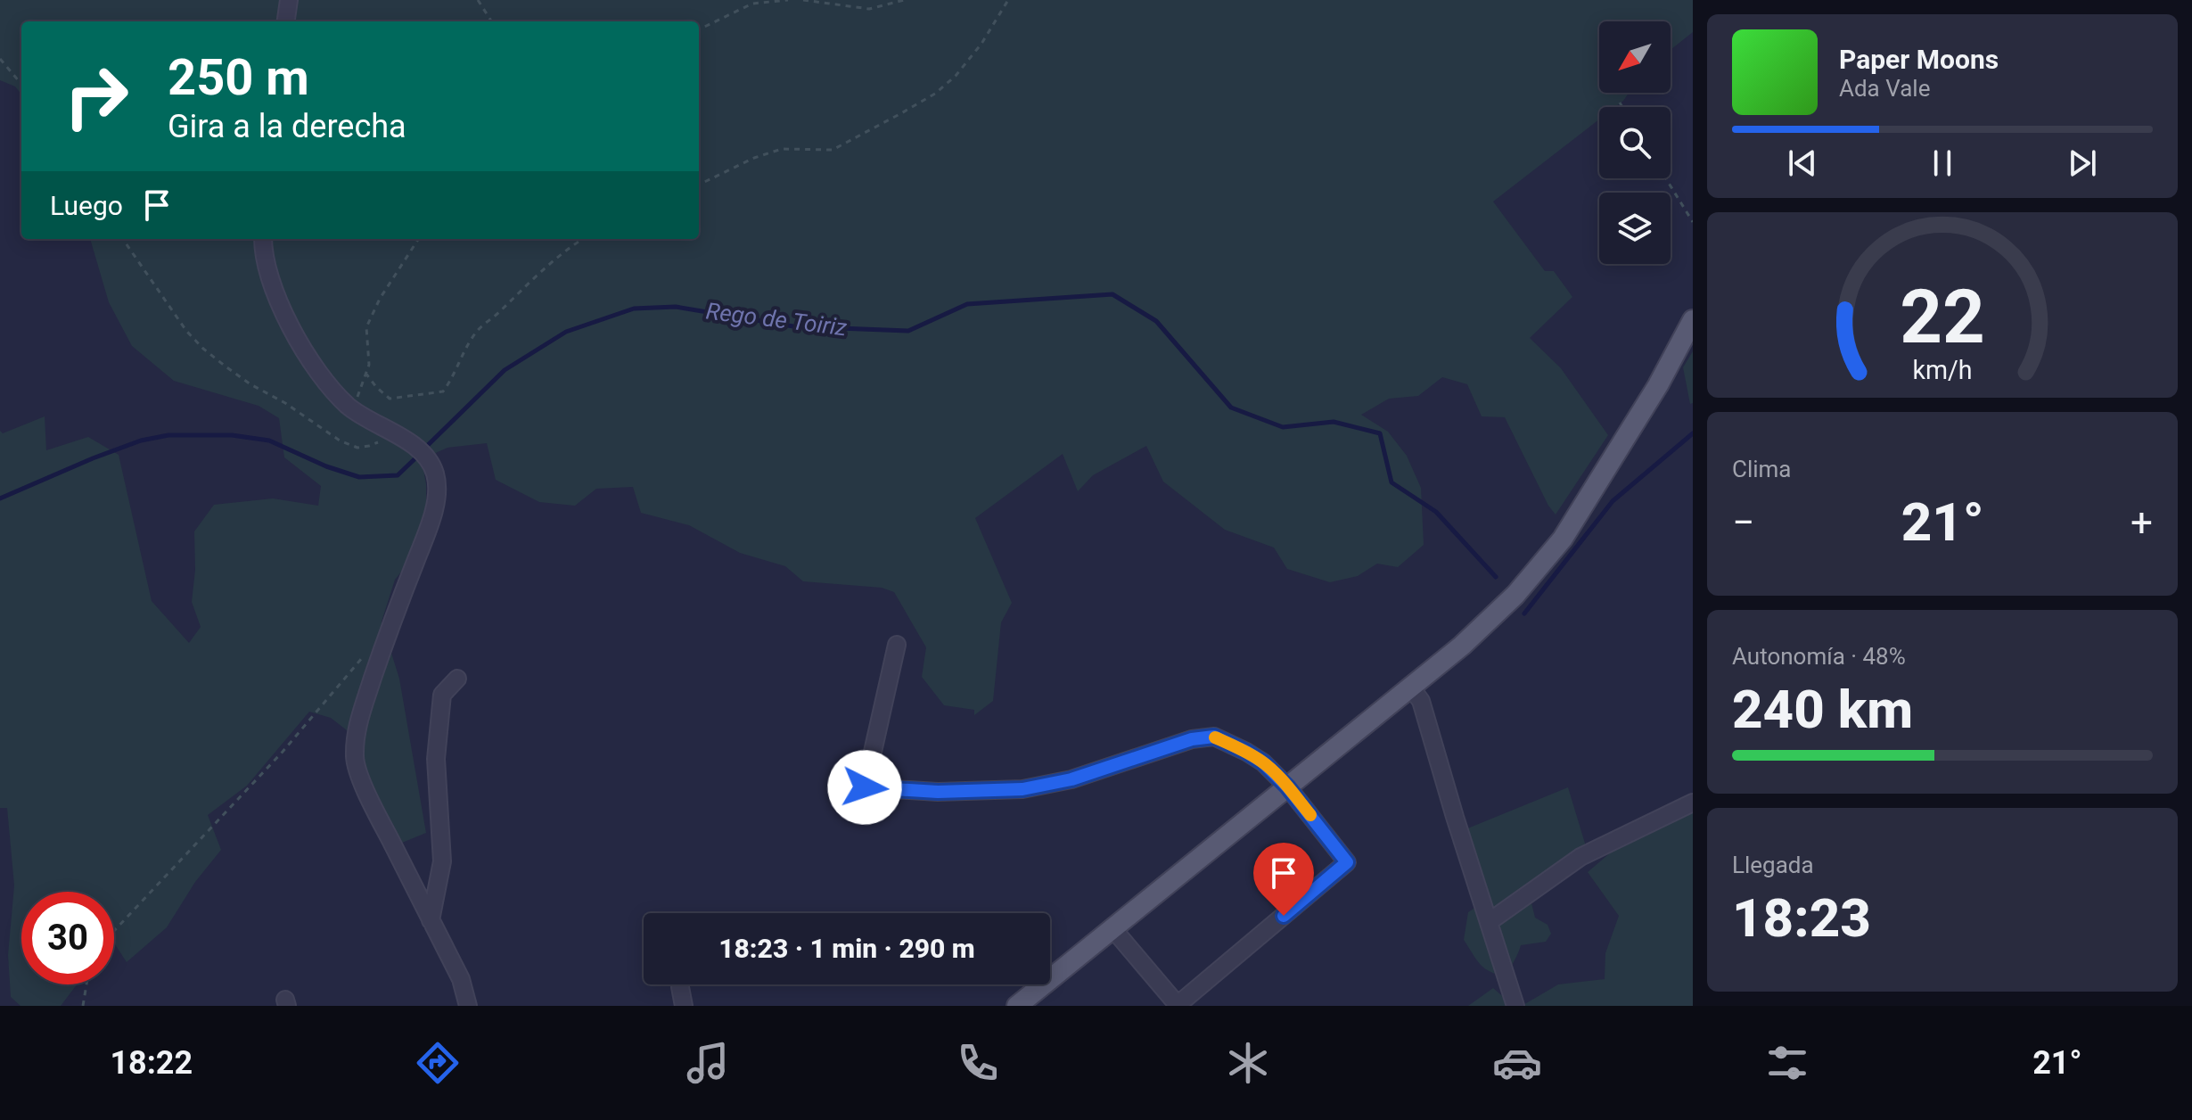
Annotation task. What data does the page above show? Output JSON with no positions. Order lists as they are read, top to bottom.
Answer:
{
  "water": ["Rego de Toiriz"],
  "north": "bottom left",
  "page": {
    "turn": ["250 m", "Gira a la derecha"],
    "song": ["Paper Moons", "Ada Vale"],
    "then": "Luego",
    "tile": [
      "Clima",
      ["Autonomía · 48%", "240 km"],
      ["Llegada", "18:23"]
    ],
    "heat": ["−", "21°", "+"],
    "limit": "30",
    "trip": "18:23 · 1 min · 290 m",
    "tabs": ["18:22", "21°"],
    "gauge": ["22", "km/h"]
  }
}
